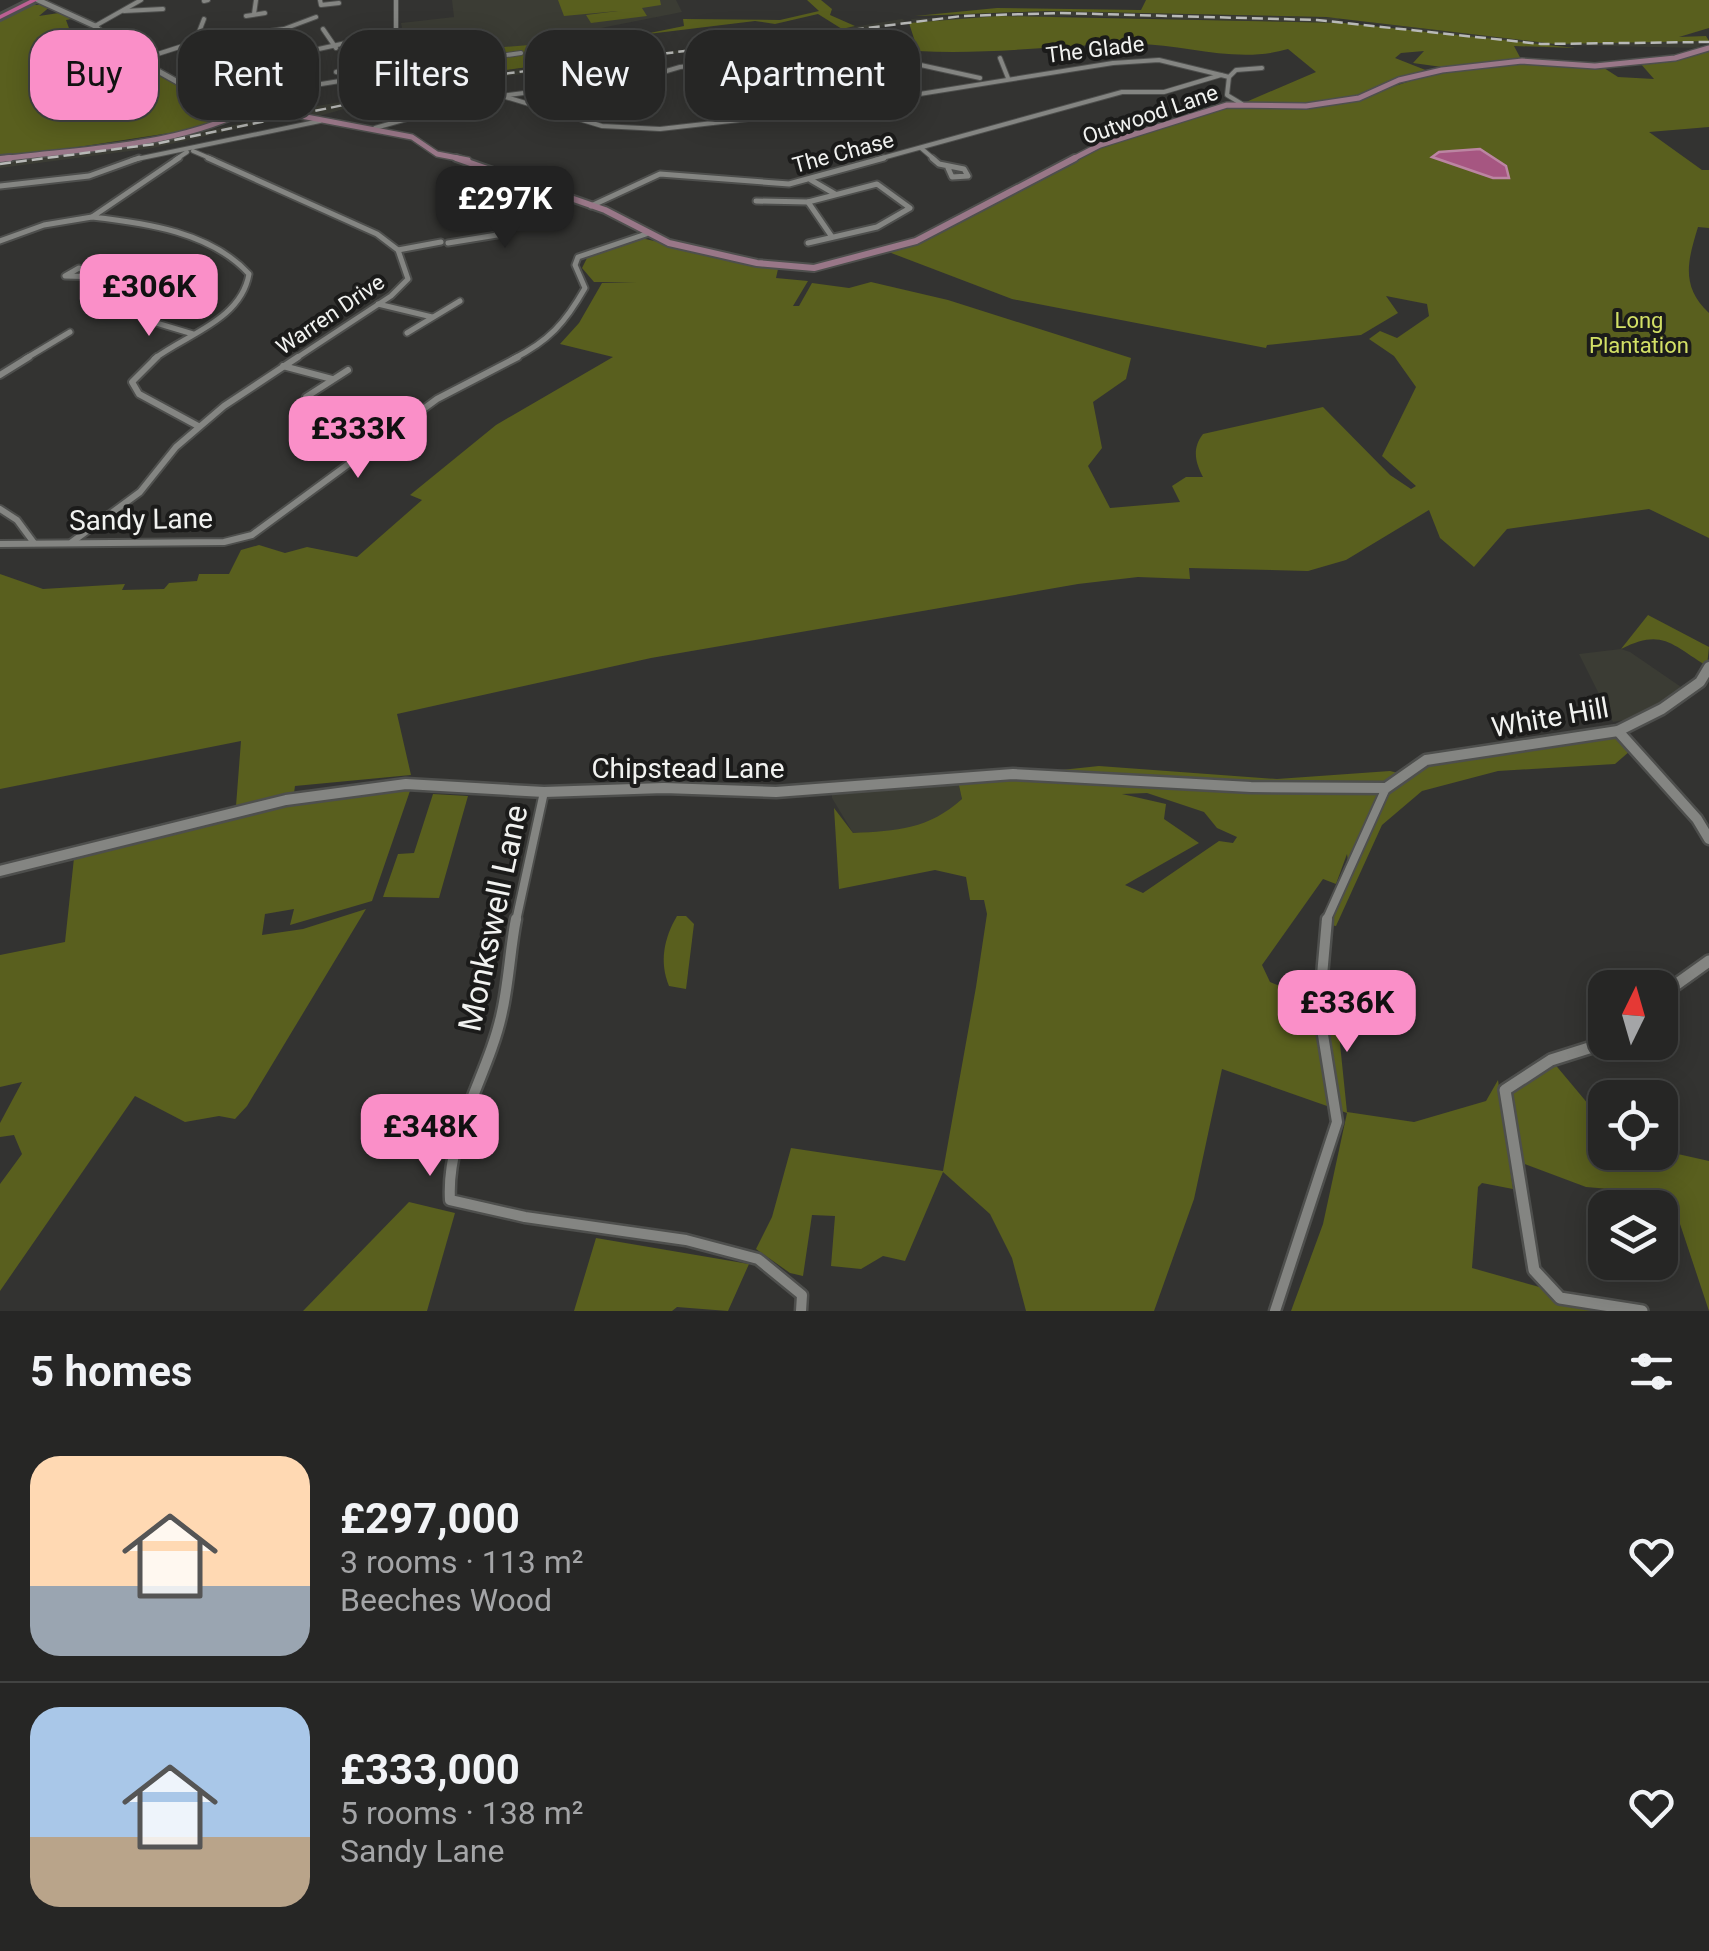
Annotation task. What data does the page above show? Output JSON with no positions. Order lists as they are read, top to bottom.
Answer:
{
  "streets": {
    "main road": ["Outwood Lane"],
    "street": [
      "The Glade",
      "The Chase",
      "Warren Drive",
      "Sandy Lane",
      "White Hill",
      "Chipstead Lane",
      "Monkswell Lane"
    ]
  },
  "crossings": [
    ["The Glade", "The Chase"],
    ["Outwood Lane", "The Chase"],
    ["Outwood Lane", "Sandy Lane"],
    ["Warren Drive", "Sandy Lane"],
    ["White Hill", "Chipstead Lane"],
    ["Chipstead Lane", "Monkswell Lane"]
  ],
  "parks": ["Long Plantation"],
  "north": "top",
  "page": {
    "chip": [
      "Buy",
      "Rent",
      "Filters",
      "New",
      "Apartment"
    ],
    "price": [
      "£297K",
      "£306K",
      "£333K",
      "£336K",
      "£348K"
    ],
    "heading": "5 homes",
    "list": [
      {
        "name": "£297,000",
        "note": "3 rooms · 113 m² · Beeches Wood"
      },
      {
        "name": "£333,000",
        "note": "5 rooms · 138 m² · Sandy Lane"
      }
    ]
  }
}
